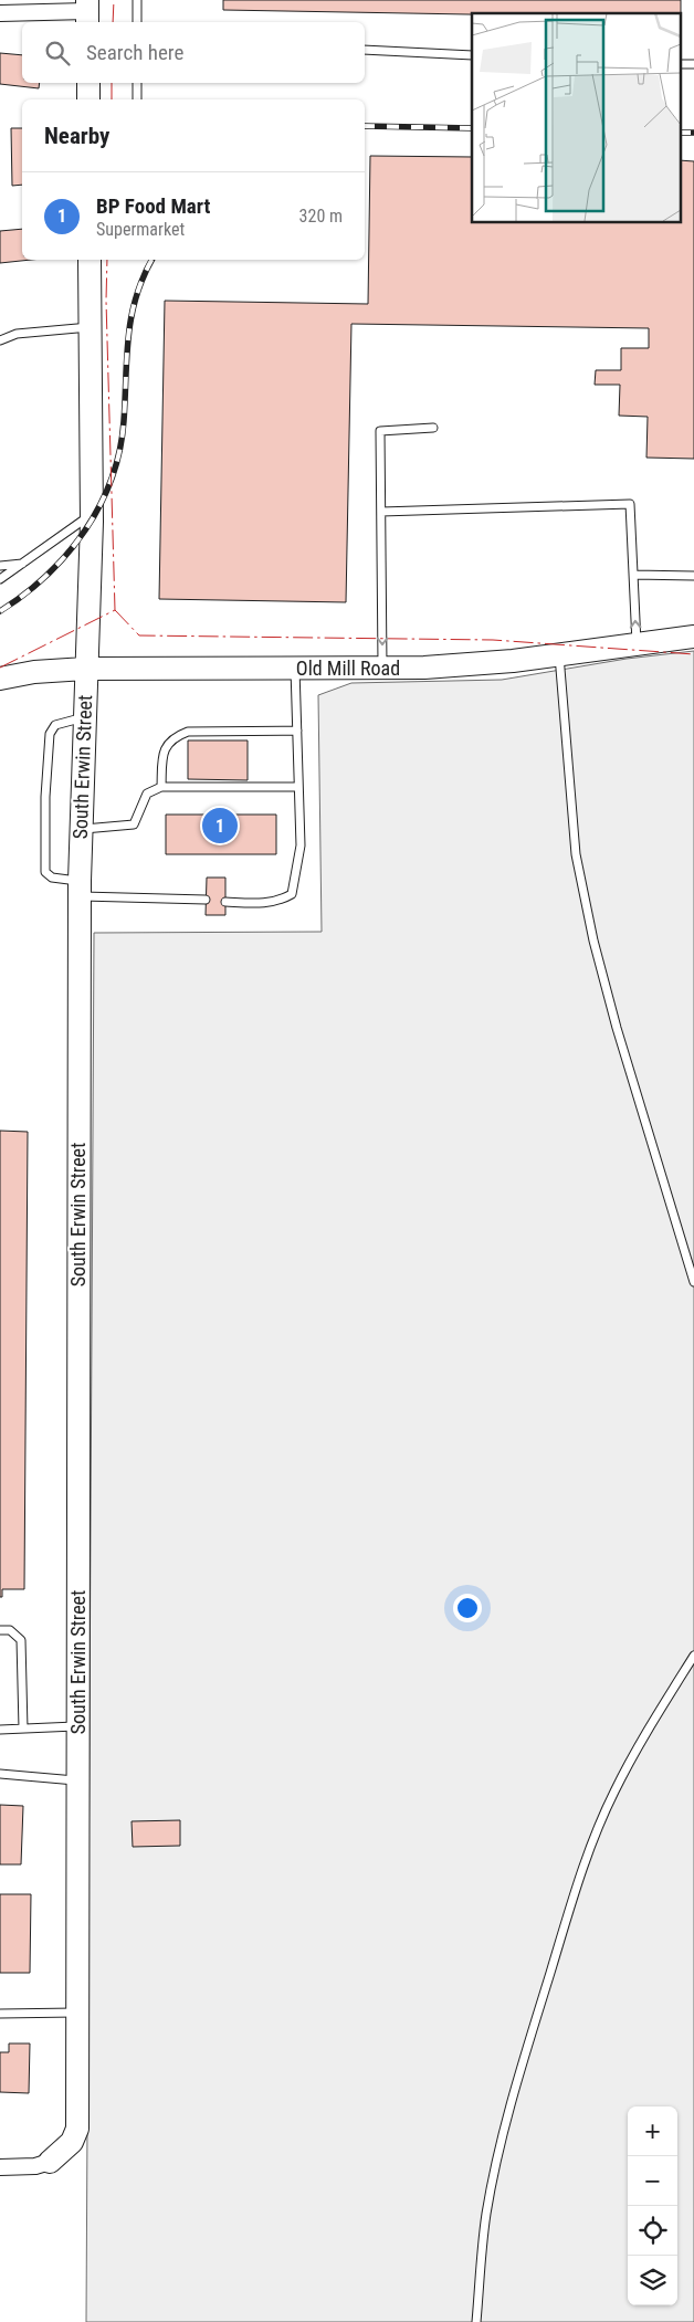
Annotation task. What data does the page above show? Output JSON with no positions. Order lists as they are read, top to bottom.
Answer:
{
  "streets": {
    "street": ["Old Mill Road", "South Erwin Street"]
  },
  "crossings": [
    ["Old Mill Road", "South Erwin Street"]
  ],
  "page": {
    "search": "Search here",
    "heading": "Nearby",
    "list": [
      {
        "mark": "1",
        "name": "BP Food Mart",
        "note": "Supermarket",
        "value": "320 m"
      }
    ],
    "pins": "1",
    "map_buttons": ["+", "−"]
  }
}
